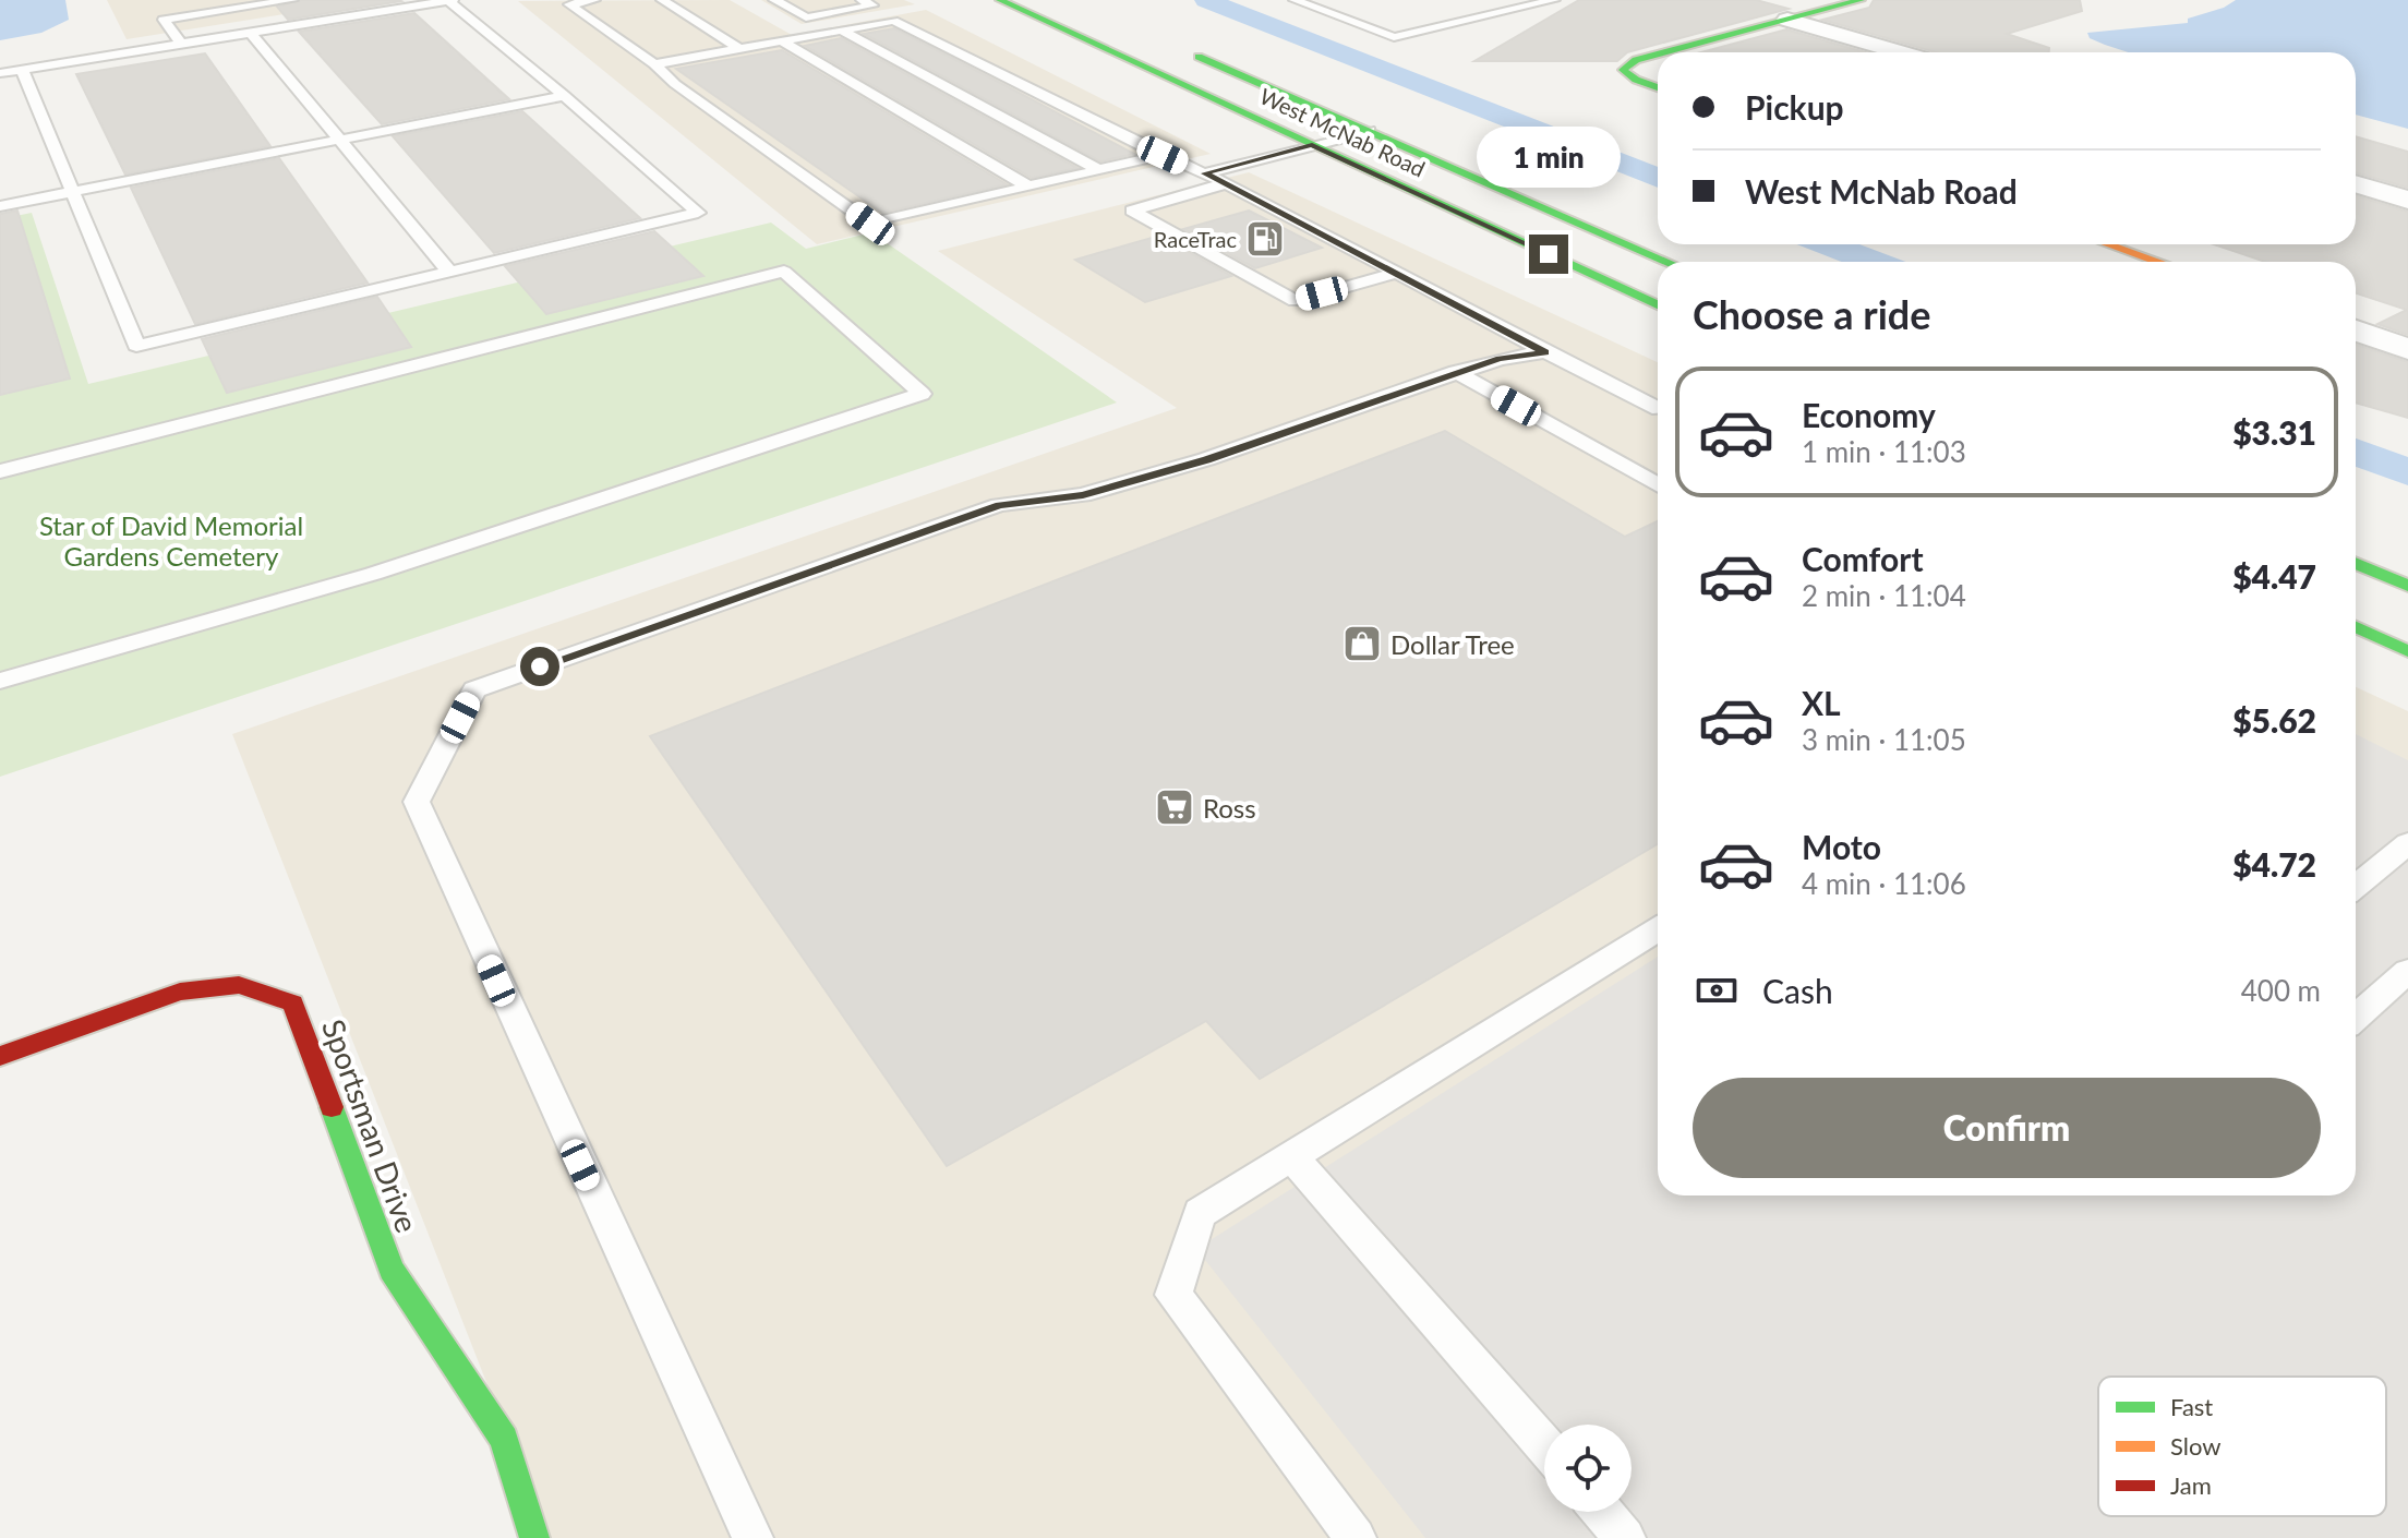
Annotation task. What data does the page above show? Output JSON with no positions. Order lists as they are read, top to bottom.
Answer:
{
  "streets": {
    "main road": ["West McNab Road", "Sportsman Drive"]
  },
  "parks": ["Star of David Memorial Gardens Cemetery"],
  "places": {
    "fuel station": ["RaceTrac"],
    "shop": ["Dollar Tree"],
    "supermarket": ["Ross"]
  },
  "legend": ["Fast", "Slow", "Jam"],
  "page": {
    "banner": ["Pickup", "West McNab Road"],
    "bubble": "1 min",
    "heading": "Choose a ride",
    "list": [
      {
        "name": "Economy",
        "note": "1 min · 11:03",
        "value": "$3.31"
      },
      {
        "name": "Comfort",
        "note": "2 min · 11:04",
        "value": "$4.47"
      },
      {
        "name": "XL",
        "note": "3 min · 11:05",
        "value": "$5.62"
      },
      {
        "name": "Moto",
        "note": "4 min · 11:06",
        "value": "$4.72"
      }
    ],
    "pay": ["Cash", "400 m"],
    "buttons": "Confirm"
  }
}
